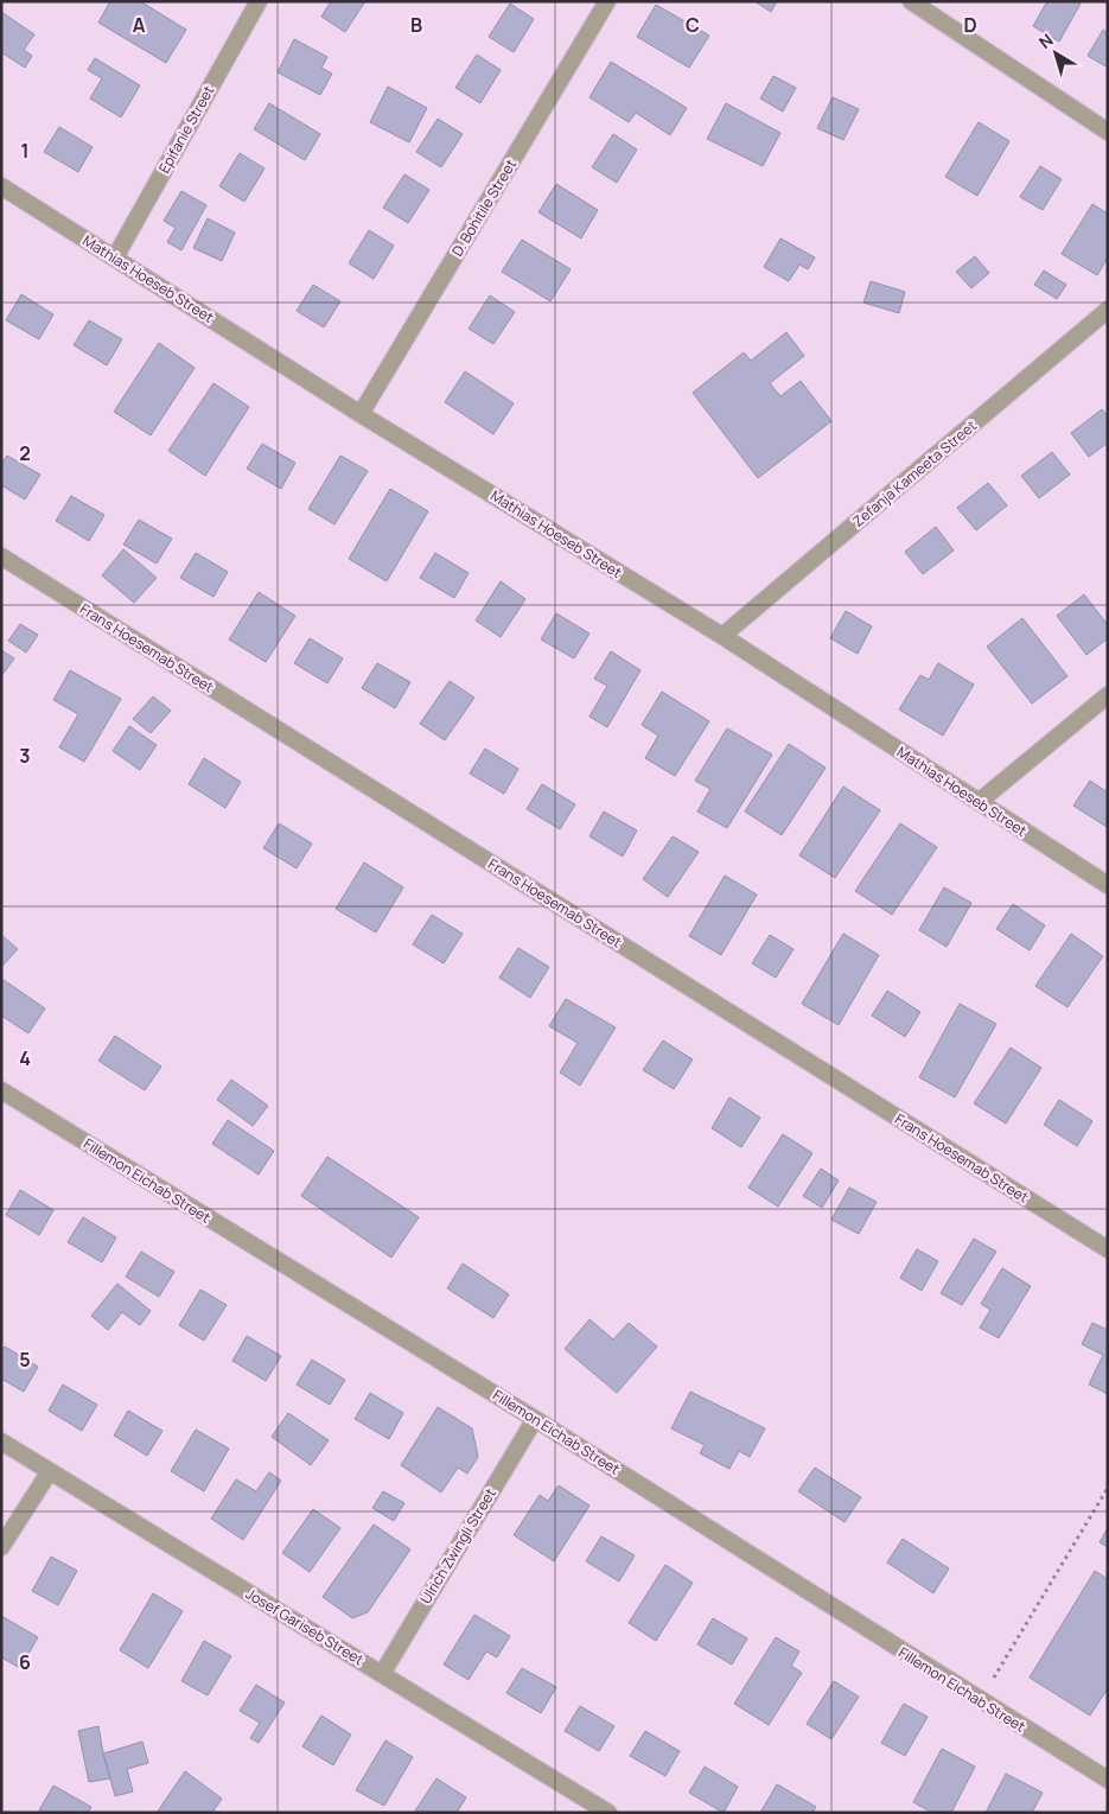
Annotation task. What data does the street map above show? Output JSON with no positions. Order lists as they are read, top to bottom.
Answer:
{
  "streets": {
    "street": [
      "Epifanie Street",
      "D. Bohitile Street",
      "Mathias Hoeseb Street",
      "Zefanja Kameeta Street",
      "Frans Hoesemab Street",
      "Fillemon Eichab Street",
      "Ulrich Zwingli Street",
      "Josef Gariseb Street"
    ]
  },
  "crossings": [
    ["Epifanie Street", "Mathias Hoeseb Street"],
    ["D. Bohitile Street", "Mathias Hoeseb Street"],
    ["Mathias Hoeseb Street", "Zefanja Kameeta Street"],
    ["Fillemon Eichab Street", "Ulrich Zwingli Street"],
    ["Ulrich Zwingli Street", "Josef Gariseb Street"]
  ],
  "north": "top left",
  "grid": {
    "columns": [
      "A",
      "B",
      "C",
      "D"
    ],
    "rows": [
      "1",
      "2",
      "3",
      "4",
      "5",
      "6"
    ]
  }
}
